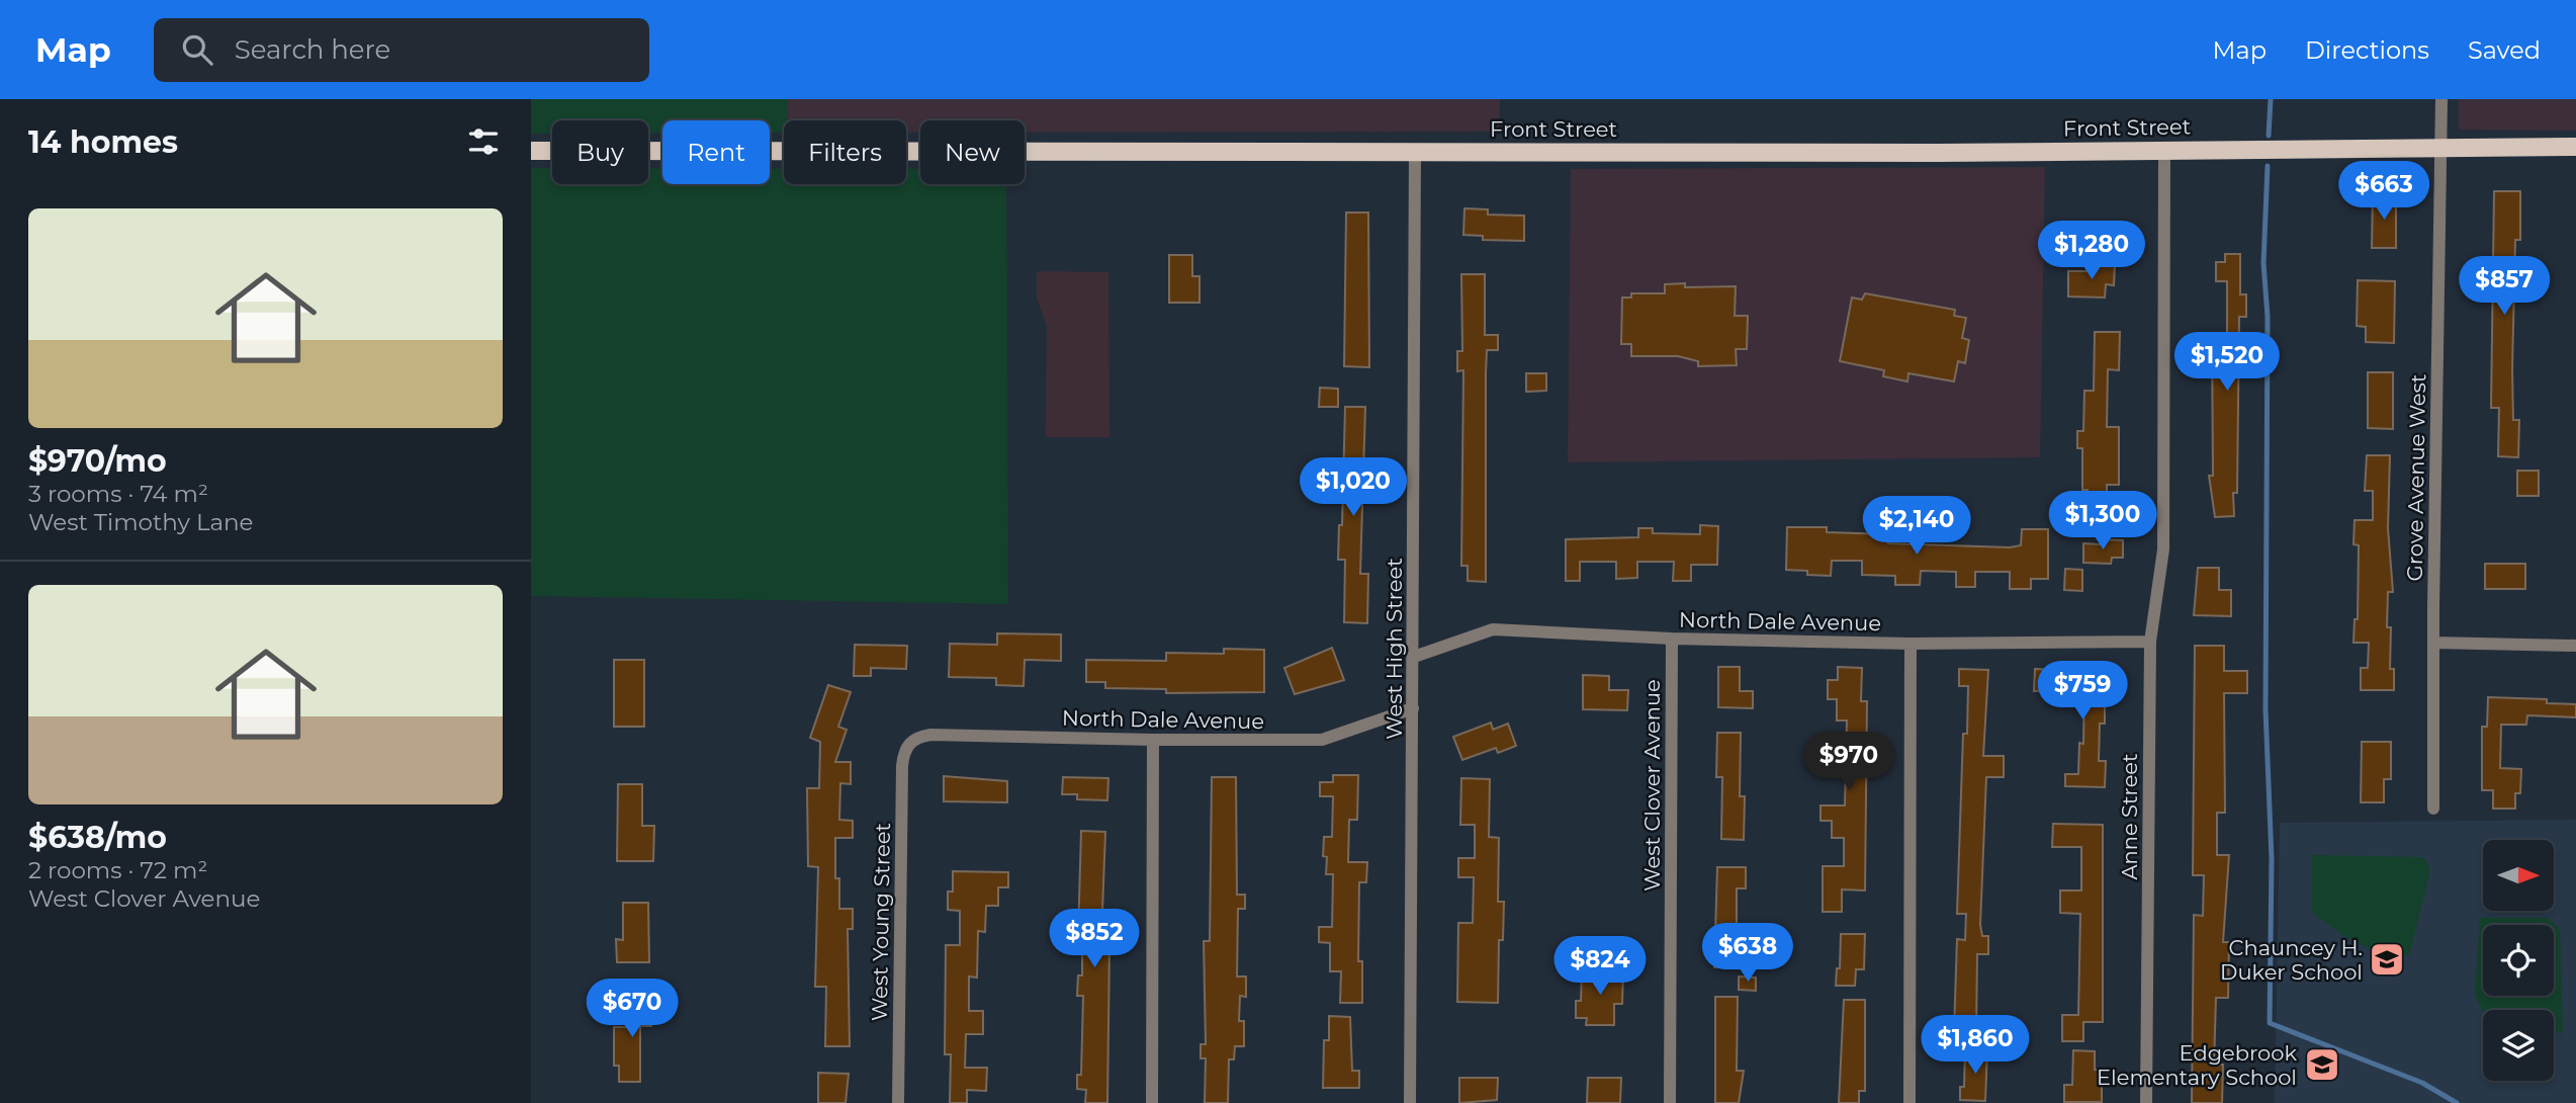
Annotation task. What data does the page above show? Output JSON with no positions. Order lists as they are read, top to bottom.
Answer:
{
  "streets": {
    "main road": ["Front Street"],
    "street": [
      "Grove Avenue West",
      "North Dale Avenue",
      "West High Street",
      "West Clover Avenue",
      "Anne Street",
      "West Young Street"
    ]
  },
  "crossings": [
    ["Front Street", "Grove Avenue West"],
    ["Front Street", "West High Street"],
    ["Front Street", "Anne Street"],
    ["North Dale Avenue", "West High Street"],
    ["North Dale Avenue", "West Clover Avenue"],
    ["North Dale Avenue", "Anne Street"],
    ["North Dale Avenue", "West Young Street"]
  ],
  "places": {
    "school or university": ["Chauncey H. Duker School", "Edgebrook Elementary School"]
  },
  "north": "right",
  "page": {
    "header": "Map",
    "search": "Search here",
    "nav": ["Map", "Directions", "Saved"],
    "heading": "14 homes",
    "chip": [
      "Buy",
      "Rent",
      "Filters",
      "New"
    ],
    "price": [
      "$663",
      "$1,280",
      "$857",
      "$1,520",
      "$1,020",
      "$1,300",
      "$2,140",
      "$759",
      "$970",
      "$852",
      "$638",
      "$824",
      "$670",
      "$1,860"
    ],
    "list": [
      {
        "name": "$970/mo",
        "note": "3 rooms · 74 m² · West Timothy Lane"
      },
      {
        "name": "$638/mo",
        "note": "2 rooms · 72 m² · West Clover Avenue"
      }
    ]
  }
}
